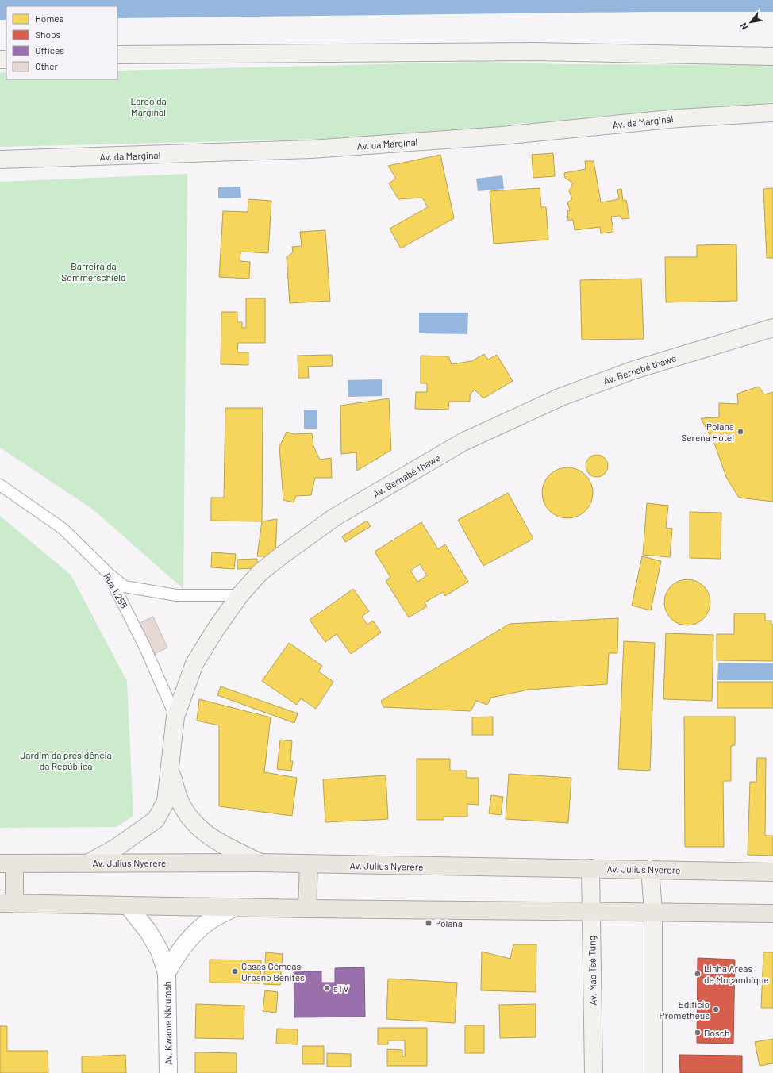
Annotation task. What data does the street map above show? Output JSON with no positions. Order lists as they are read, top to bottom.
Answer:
{
  "streets": {
    "main road": [
      "Av. da Marginal",
      "Av. Bernabé thawé",
      "Av. Julius Nyerere",
      "Av. Mao Tsé Tung"
    ],
    "street": ["Av. Kwame Nkrumah"],
    "lane": ["Rua 1.255"]
  },
  "crossings": [
    ["Av. Bernabé thawé", "Rua 1.255"],
    ["Av. Bernabé thawé", "Av. Julius Nyerere"],
    ["Av. Julius Nyerere", "Av. Mao Tsé Tung"]
  ],
  "parks": ["Largo da Marginal", "Barreira da Sommerschield", "Jardim da presidência da República"],
  "places": {
    "other": [
      "Polana Serena Hotel",
      "Casas Gémeas Urbano Benites",
      "Linha Areas de Moçambique",
      "sTV",
      "Edifício Prometheus",
      "Bosch"
    ],
    "transit": ["Polana"]
  },
  "legend": [
    "Homes",
    "Shops",
    "Offices",
    "Other"
  ],
  "north": "bottom left"
}
